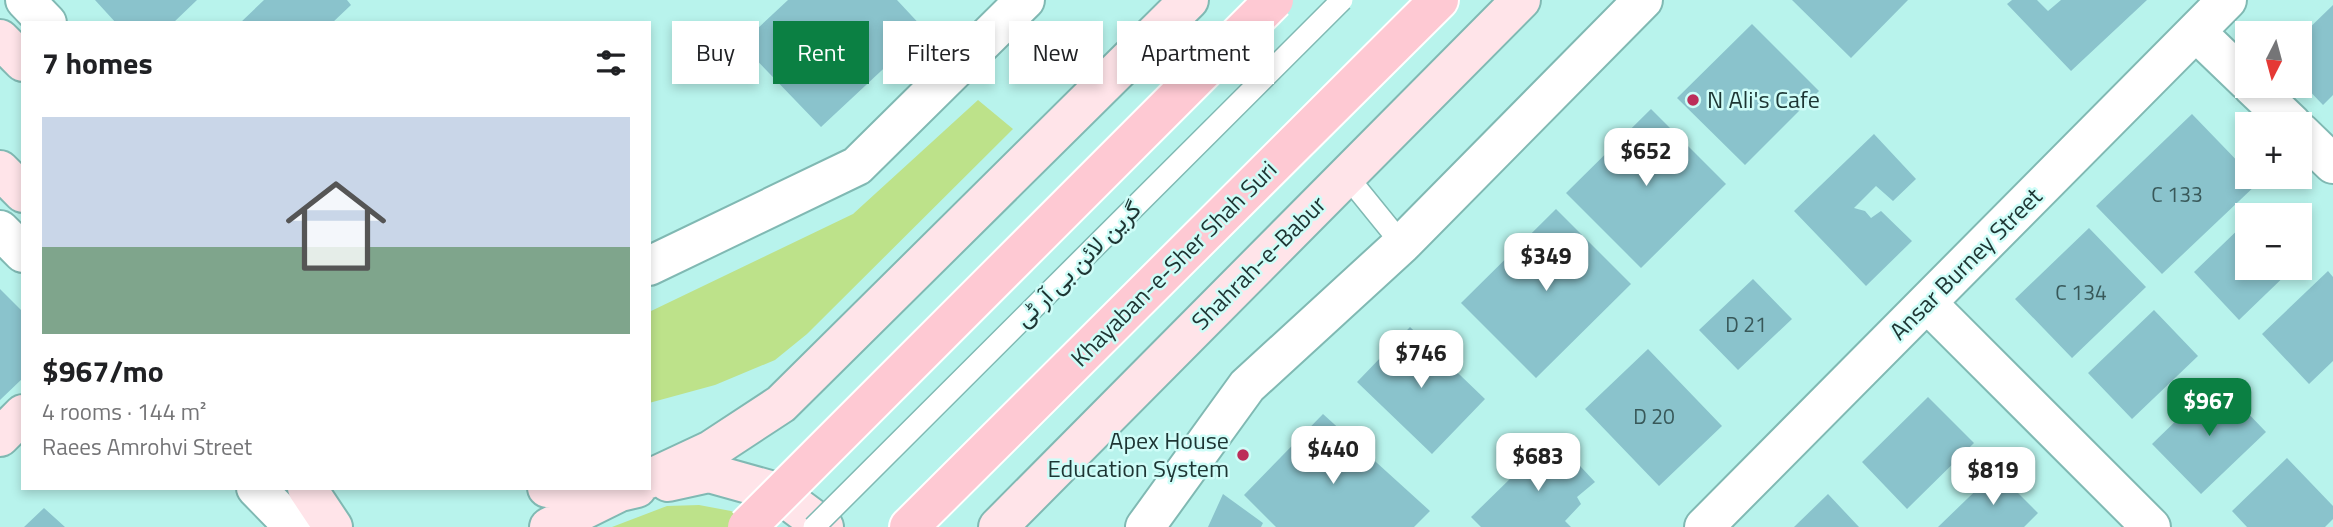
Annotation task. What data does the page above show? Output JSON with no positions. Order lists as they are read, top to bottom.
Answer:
{
  "streets": {
    "main road": ["Shahrah-e-Babur", "Khayaban-e-Sher Shah Suri"],
    "street": ["Ansar Burney Street"],
    "lane": ["گرین لائن بی آر ٹی"]
  },
  "places": ["N Ali's Cafe", "Apex House Education System"],
  "house_numbers": [
    "C 133",
    "C 134",
    "D 21",
    "D 20"
  ],
  "north": "bottom",
  "page": {
    "map_buttons": ["+", "−"],
    "chip": [
      "Buy",
      "Rent",
      "Filters",
      "New",
      "Apartment"
    ],
    "heading": "7 homes",
    "list": [
      {
        "name": "$967/mo",
        "note": "4 rooms · 144 m² · Raees Amrohvi Street"
      }
    ],
    "price": [
      "$652",
      "$349",
      "$746",
      "$967",
      "$440",
      "$683",
      "$819"
    ]
  }
}
